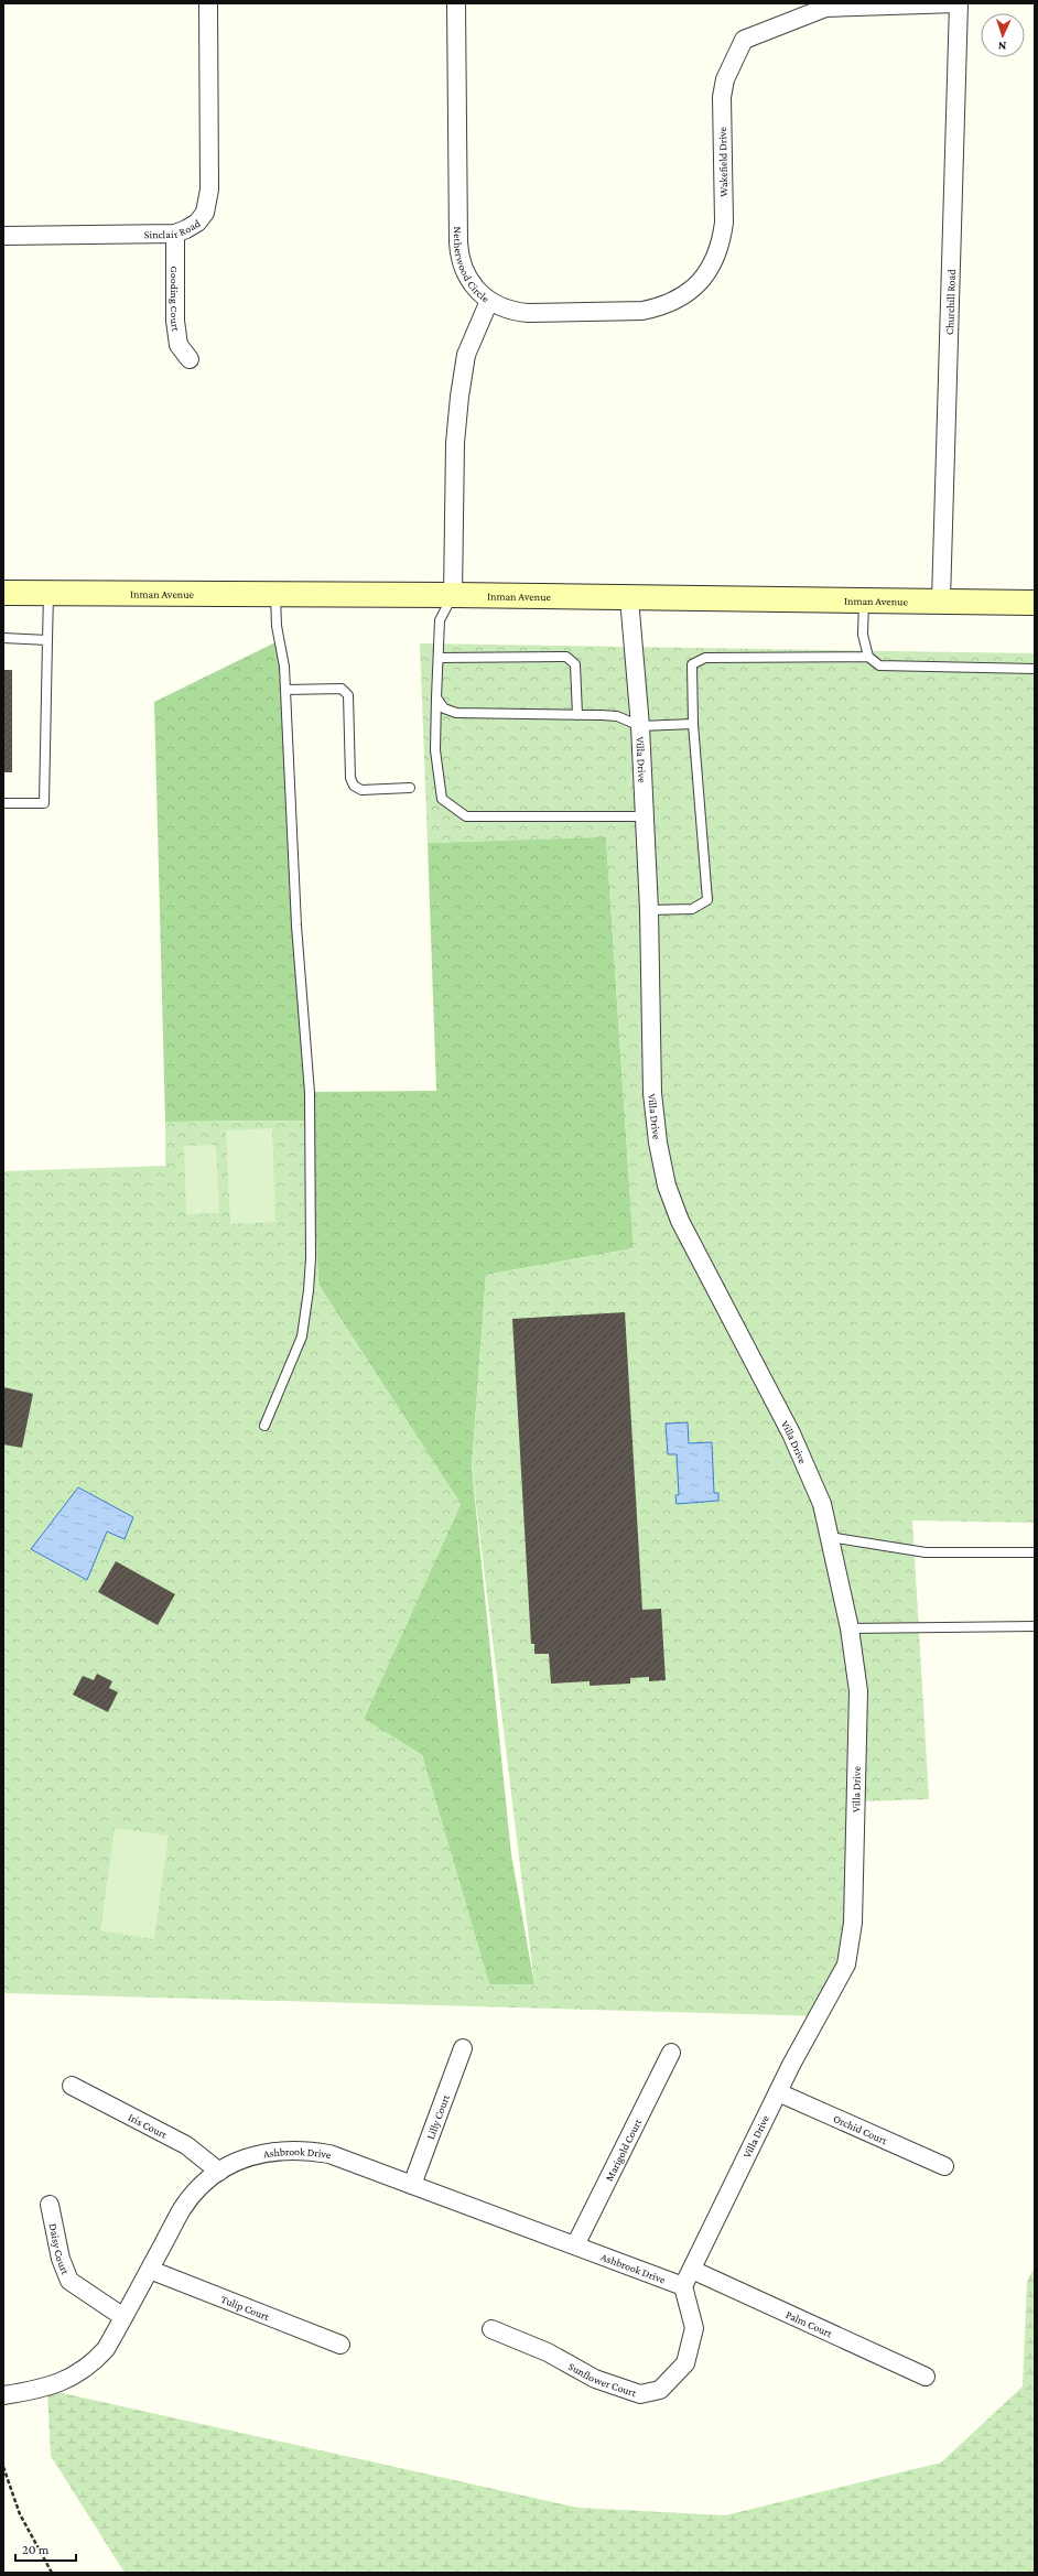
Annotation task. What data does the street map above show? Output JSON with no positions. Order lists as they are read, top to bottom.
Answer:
{
  "streets": {
    "main road": ["Inman Avenue"],
    "street": [
      "Wakefield Drive",
      "Sinclair Road",
      "Netherwood Circle",
      "Gooding Court",
      "Churchill Road",
      "Villa Drive",
      "Lilly Court",
      "Iris Court",
      "Orchid Court",
      "Marigold Court",
      "Ashbrook Drive",
      "Daisy Court",
      "Tulip Court",
      "Palm Court",
      "Sunflower Court"
    ]
  },
  "crossings": [
    ["Wakefield Drive", "Netherwood Circle"],
    ["Wakefield Drive", "Churchill Road"],
    ["Sinclair Road", "Gooding Court"],
    ["Netherwood Circle", "Inman Avenue"],
    ["Churchill Road", "Inman Avenue"],
    ["Inman Avenue", "Villa Drive"],
    ["Villa Drive", "Orchid Court"],
    ["Villa Drive", "Ashbrook Drive"],
    ["Villa Drive", "Palm Court"],
    ["Villa Drive", "Sunflower Court"],
    ["Lilly Court", "Ashbrook Drive"],
    ["Iris Court", "Ashbrook Drive"],
    ["Marigold Court", "Ashbrook Drive"],
    ["Ashbrook Drive", "Daisy Court"],
    ["Ashbrook Drive", "Tulip Court"],
    ["Ashbrook Drive", "Sunflower Court"]
  ],
  "scale_bar": "20 m",
  "north": "bottom"
}
